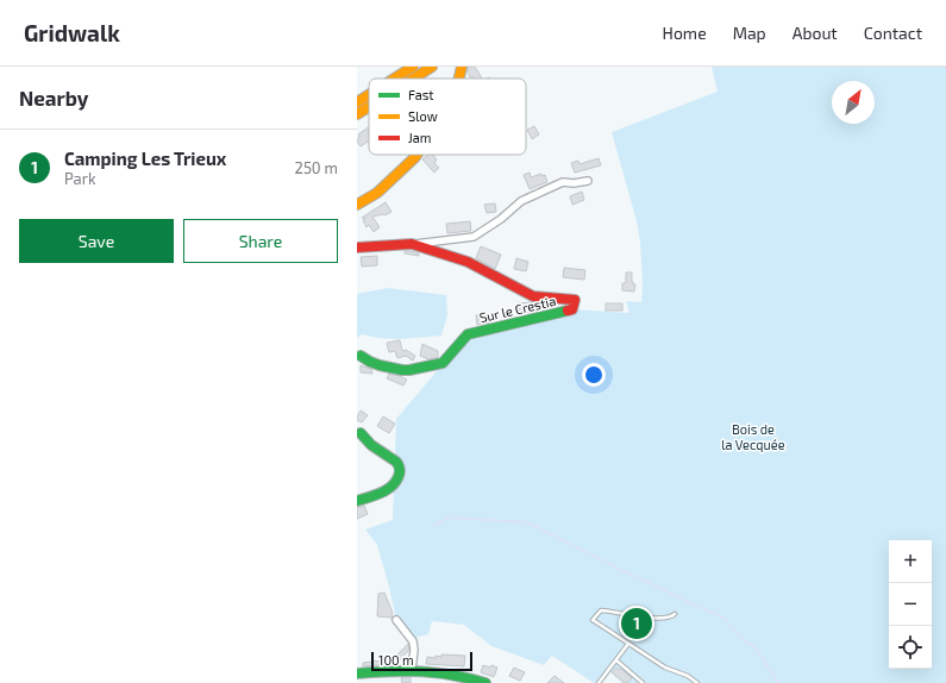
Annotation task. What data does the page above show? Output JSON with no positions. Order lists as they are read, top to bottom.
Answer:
{
  "streets": {
    "street": ["Sur le Crestia"]
  },
  "parks": ["Bois de la Vecquée"],
  "legend": ["Fast", "Slow", "Jam"],
  "scale_bar": "100 m",
  "north": "top right",
  "page": {
    "header": "Gridwalk",
    "nav": [
      "Home",
      "Map",
      "About",
      "Contact"
    ],
    "heading": "Nearby",
    "list": [
      {
        "mark": "1",
        "name": "Camping Les Trieux",
        "note": "Park",
        "value": "250 m"
      }
    ],
    "buttons": ["Save", "Share"],
    "map_buttons": ["+", "−"],
    "pins": "1",
    "scale": "100 m"
  }
}
